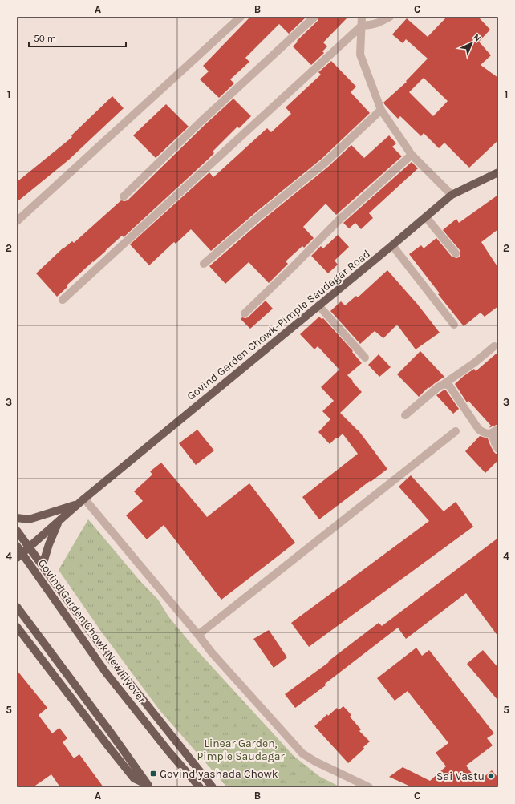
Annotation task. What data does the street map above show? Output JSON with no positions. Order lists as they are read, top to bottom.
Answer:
{
  "streets": {
    "main road": ["Govind Garden Chowk-Pimple Saudagar Road", "Govind Garden Chowk New Flyover"]
  },
  "parks": ["Linear Garden, Pimple Saudagar"],
  "places": {
    "transit": ["Govind yashada Chowk"],
    "other": ["Sai Vastu"]
  },
  "scale_bar": "50 m",
  "north": "top right",
  "grid": {
    "columns": ["A", "B", "C"],
    "rows": [
      "1",
      "2",
      "3",
      "4",
      "5"
    ]
  }
}
